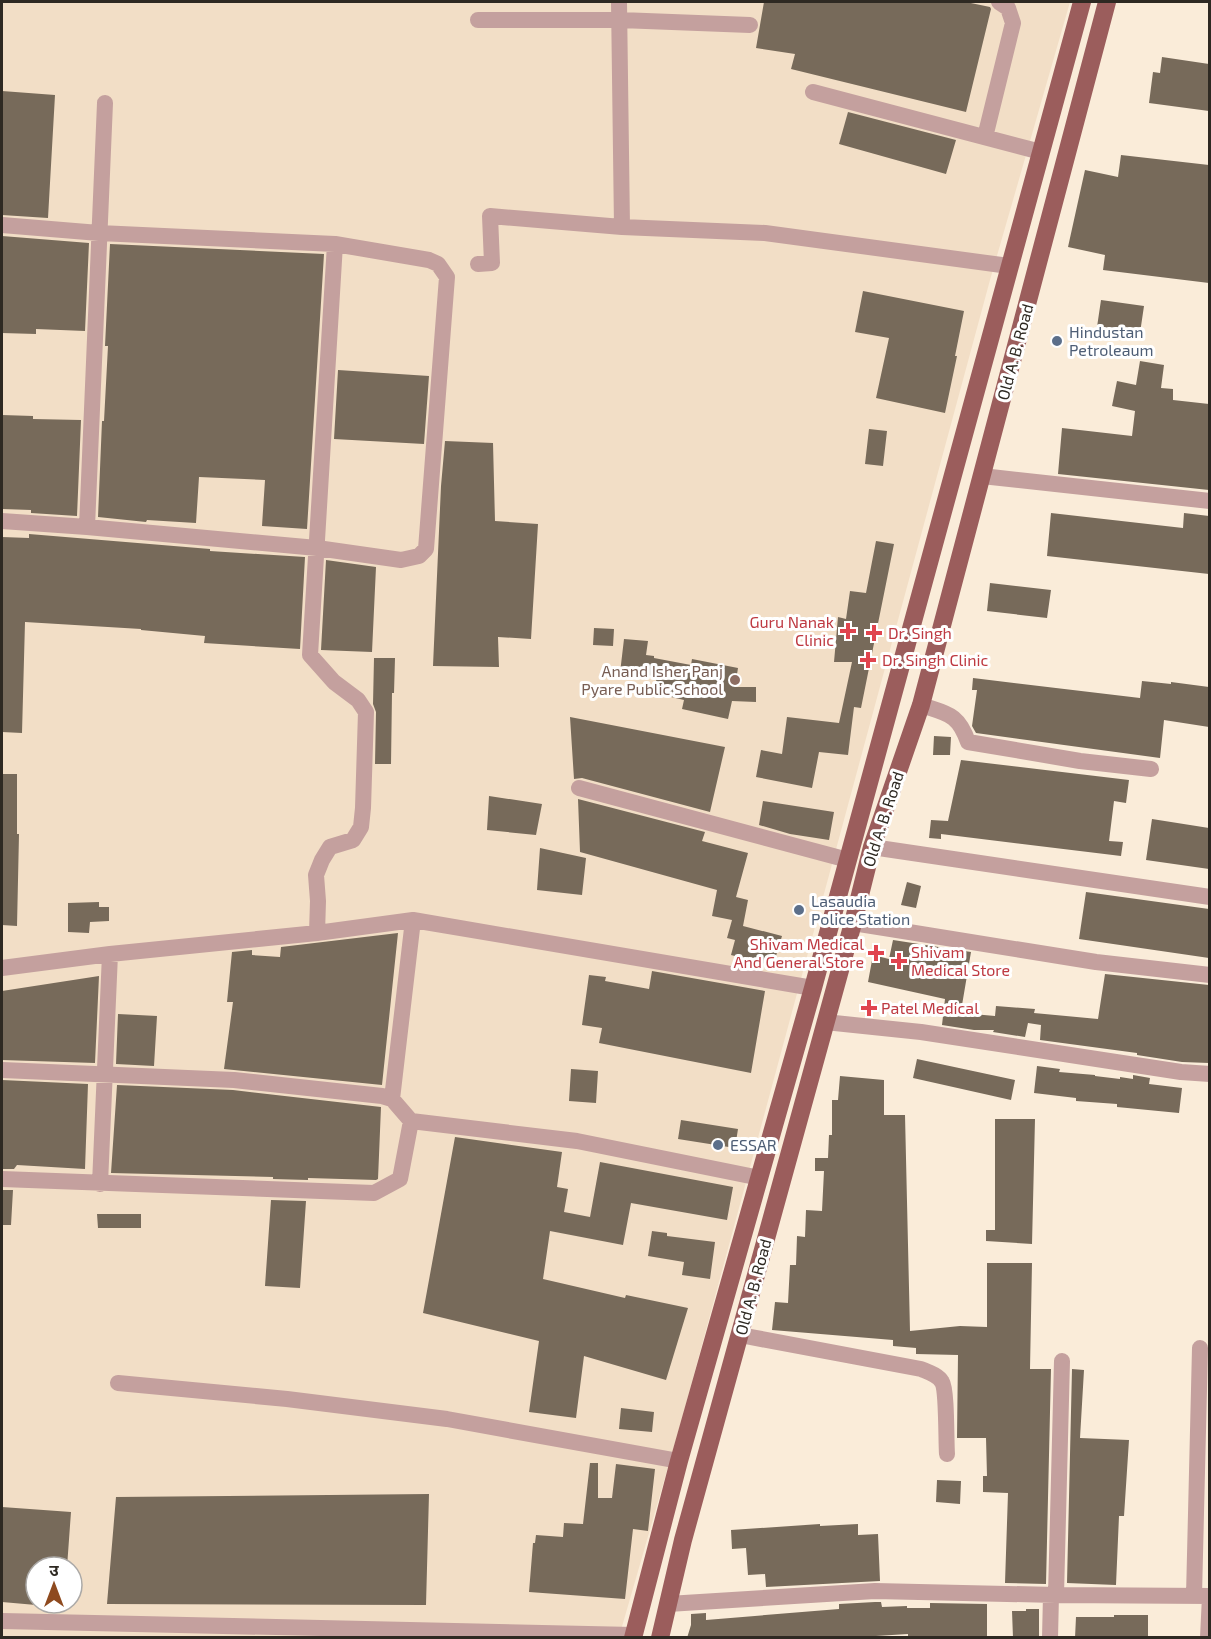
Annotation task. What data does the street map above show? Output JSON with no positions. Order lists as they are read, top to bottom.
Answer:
{
  "streets": {
    "main road": ["Old A. B. Road"]
  },
  "places": {
    "other": [
      "Hindustan Petroleaum",
      "Anand Isher Panj Pyare Public School",
      "Lasaudia Police Station",
      "ESSAR"
    ],
    "health": [
      "Guru Nanak Clinic",
      "Dr. Singh",
      "Dr. Singh Clinic",
      "Shivam Medical And General Store",
      "Shivam Medical Store",
      "Patel Medical"
    ]
  },
  "north": "top"
}
